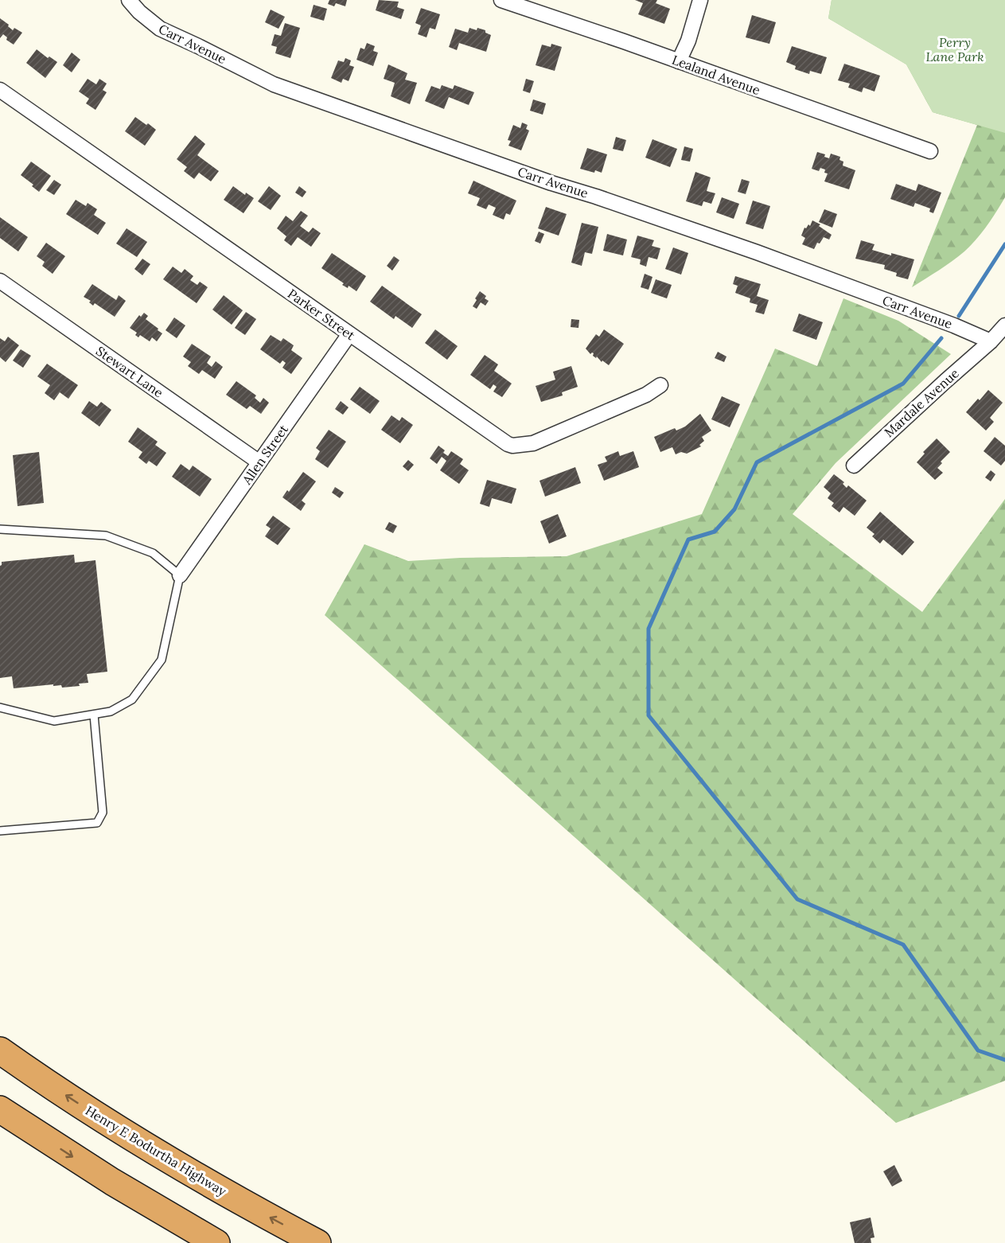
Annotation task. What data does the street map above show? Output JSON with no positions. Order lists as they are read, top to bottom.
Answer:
{
  "streets": {
    "highway": ["Henry E Bodurtha Highway"],
    "street": [
      "Carr Avenue",
      "Lealand Avenue",
      "Parker Street",
      "Stewart Lane",
      "Mardale Avenue",
      "Allen Street"
    ]
  },
  "crossings": [
    ["Carr Avenue", "Mardale Avenue"],
    ["Parker Street", "Allen Street"],
    ["Stewart Lane", "Allen Street"]
  ],
  "parks": ["Perry Lane Park"]
}
